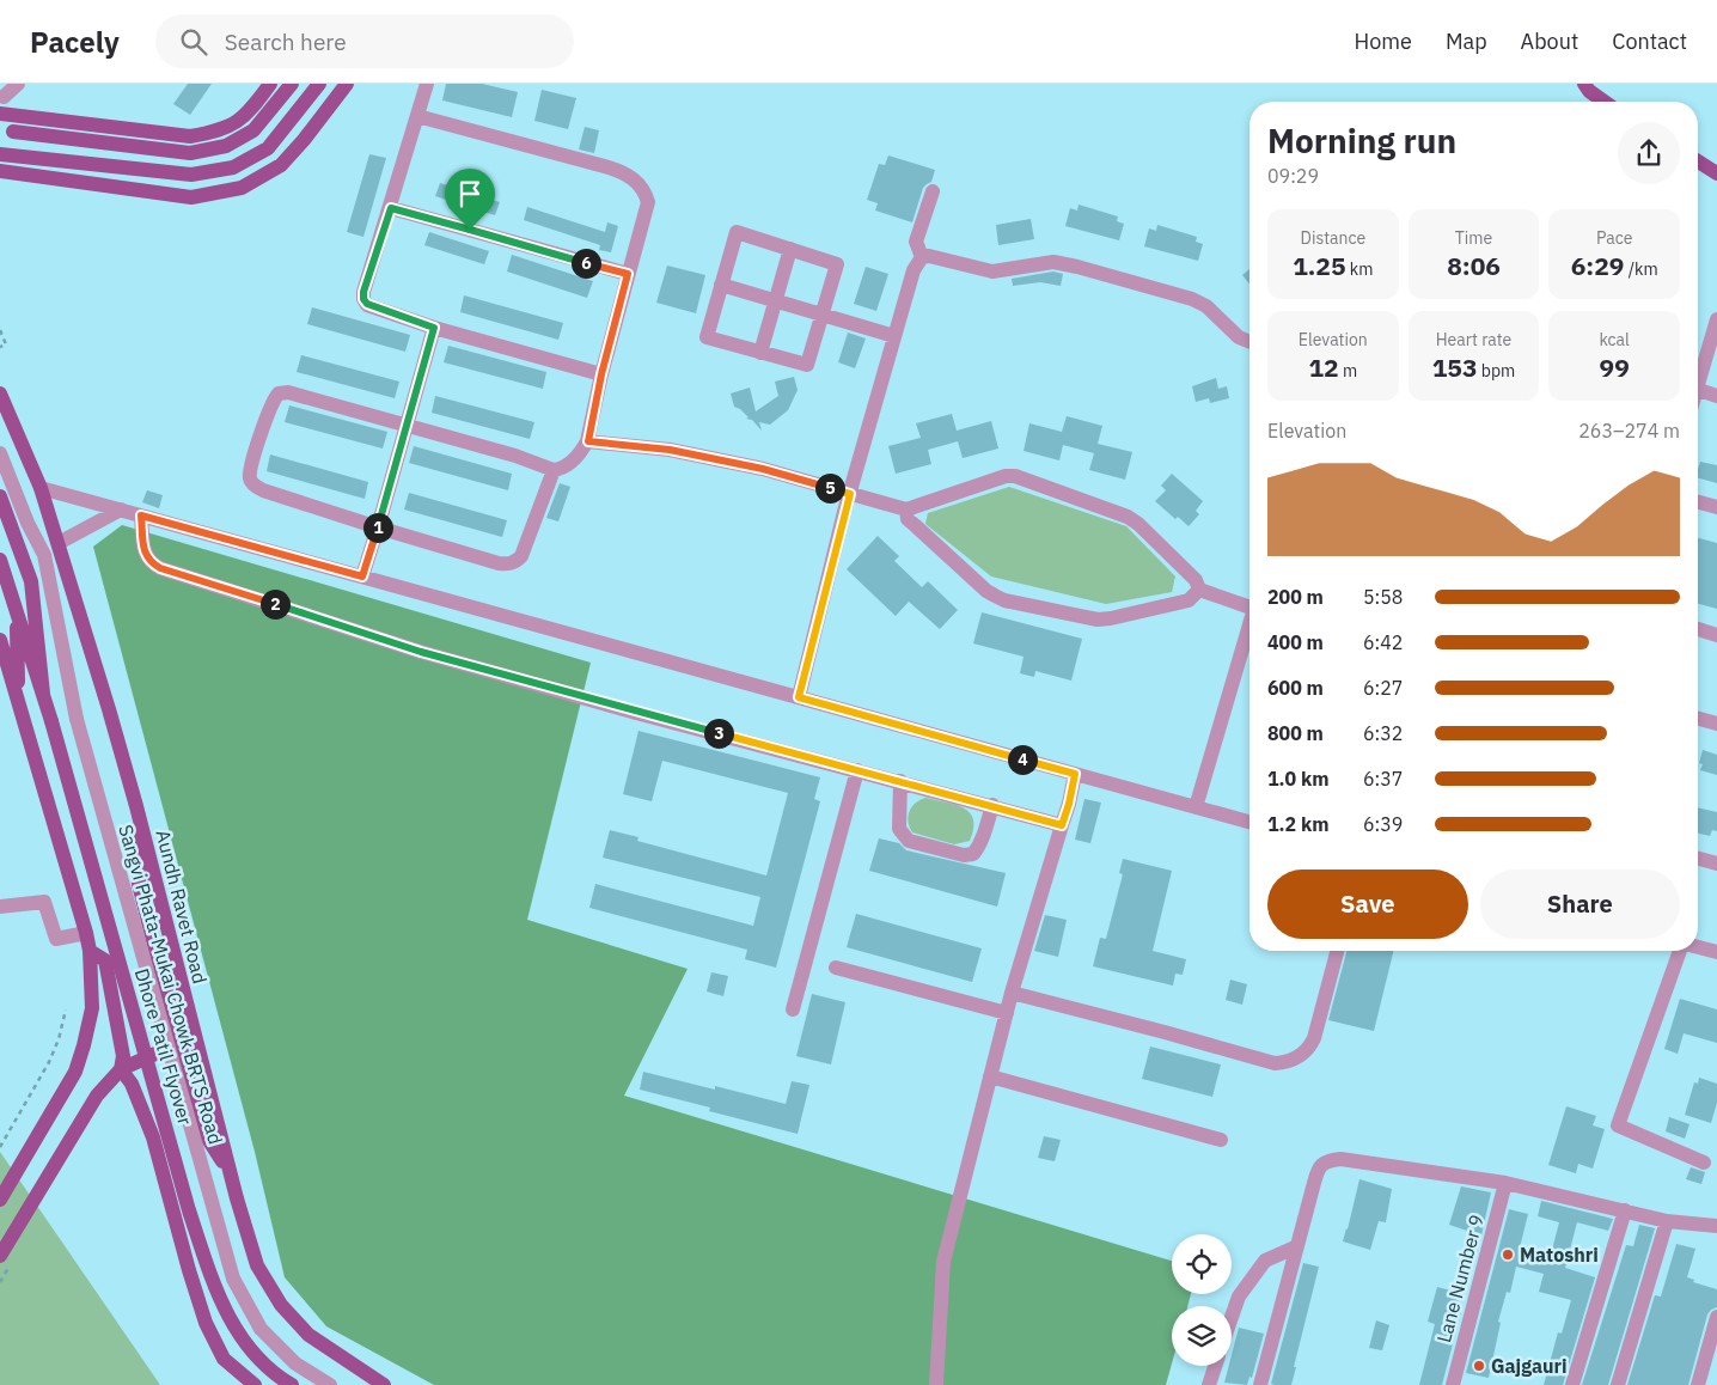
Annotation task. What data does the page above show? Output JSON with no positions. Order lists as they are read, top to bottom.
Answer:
{
  "streets": {
    "main road": ["Aundh Ravet Road", "Dhore Patil Flyover"],
    "street": ["Sangvi Phata-Mukai Chowk BRTS Road", "Lane Number 9"]
  },
  "places": ["Matoshri", "Gajgauri"],
  "page": {
    "header": "Pacely",
    "search": "Search here",
    "nav": [
      "Home",
      "Map",
      "About",
      "Contact"
    ],
    "heading": ["Morning run", "09:29"],
    "stats": [
      ["Distance", "1.25 km"],
      ["Time", "8:06"],
      ["Pace", "6:29 /km"],
      ["Elevation", "12 m"],
      ["Heart rate", "153 bpm"],
      ["kcal", "99"]
    ],
    "pins": [
      "6",
      "5",
      "1",
      "2",
      "3",
      "4"
    ],
    "chart": ["Elevation", "263–274 m"],
    "list": [
      {
        "name": "200 m",
        "note": "5:58"
      },
      {
        "name": "400 m",
        "note": "6:42"
      },
      {
        "name": "600 m",
        "note": "6:27"
      },
      {
        "name": "800 m",
        "note": "6:32"
      },
      {
        "name": "1.0 km",
        "note": "6:37"
      },
      {
        "name": "1.2 km",
        "note": "6:39"
      }
    ],
    "buttons": ["Save", "Share"]
  }
}
